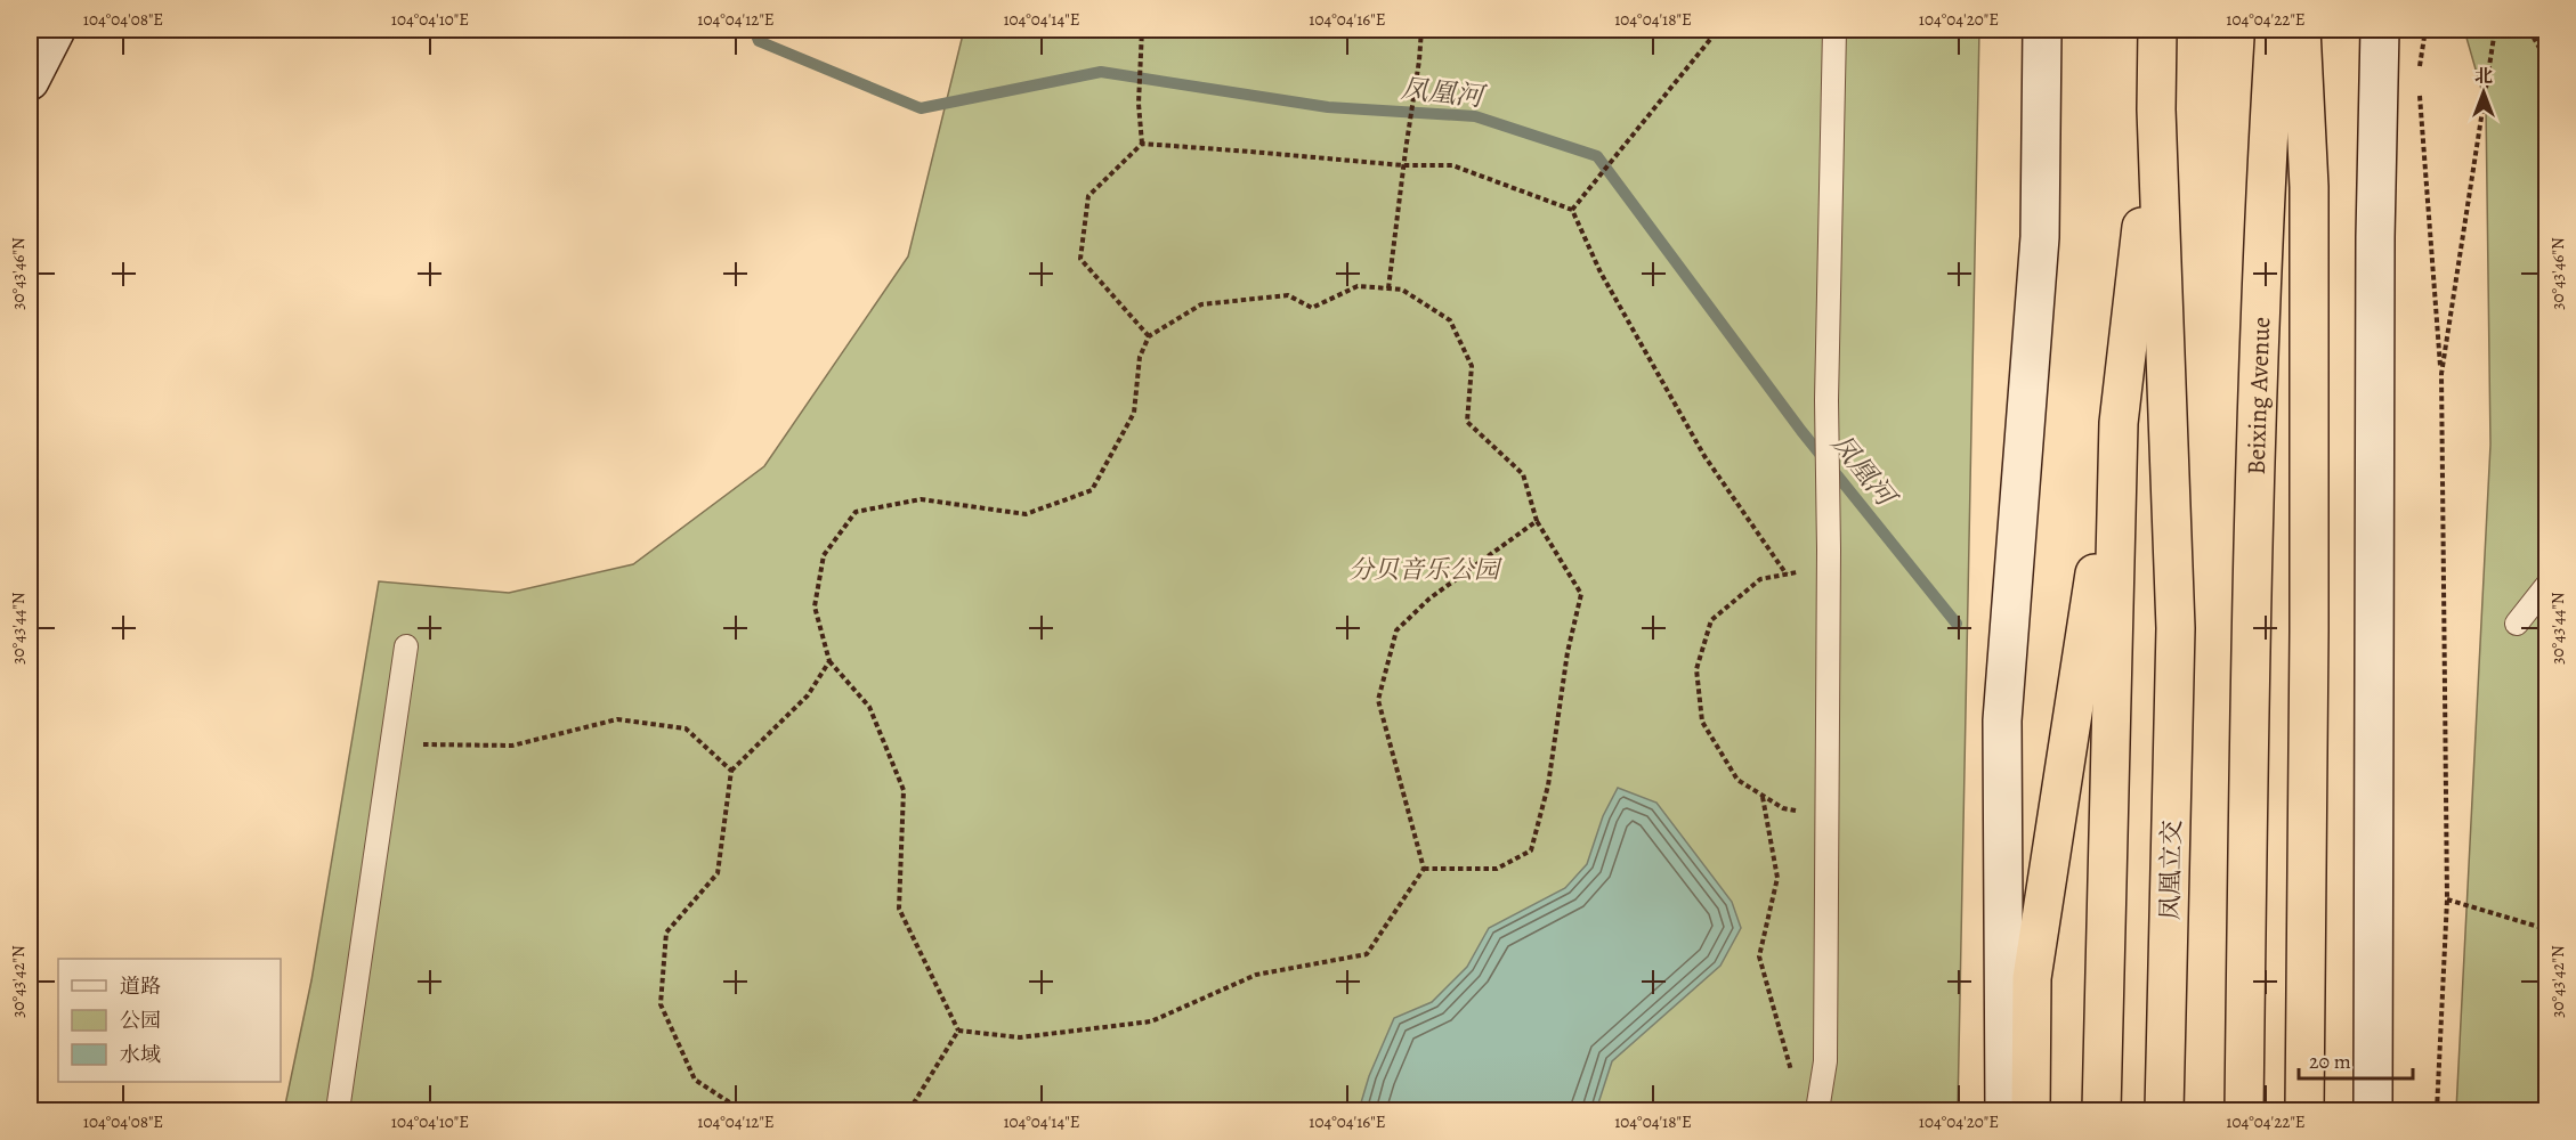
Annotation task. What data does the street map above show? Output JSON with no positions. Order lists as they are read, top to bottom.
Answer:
{
  "streets": {
    "highway": ["Beixing Avenue", "凤凰立交"]
  },
  "water": ["凤凰河"],
  "parks": ["分贝音乐公园"],
  "legend": ["道路", "公园", "水域"],
  "scale_bar": "20 m",
  "north": "top",
  "coordinates": [
    "104°04'08\"E",
    "104°04'10\"E",
    "104°04'12\"E",
    "104°04'14\"E",
    "104°04'16\"E",
    "104°04'18\"E",
    "104°04'20\"E",
    "104°04'22\"E",
    "30°43'46\"N",
    "30°43'44\"N",
    "30°43'42\"N"
  ]
}
